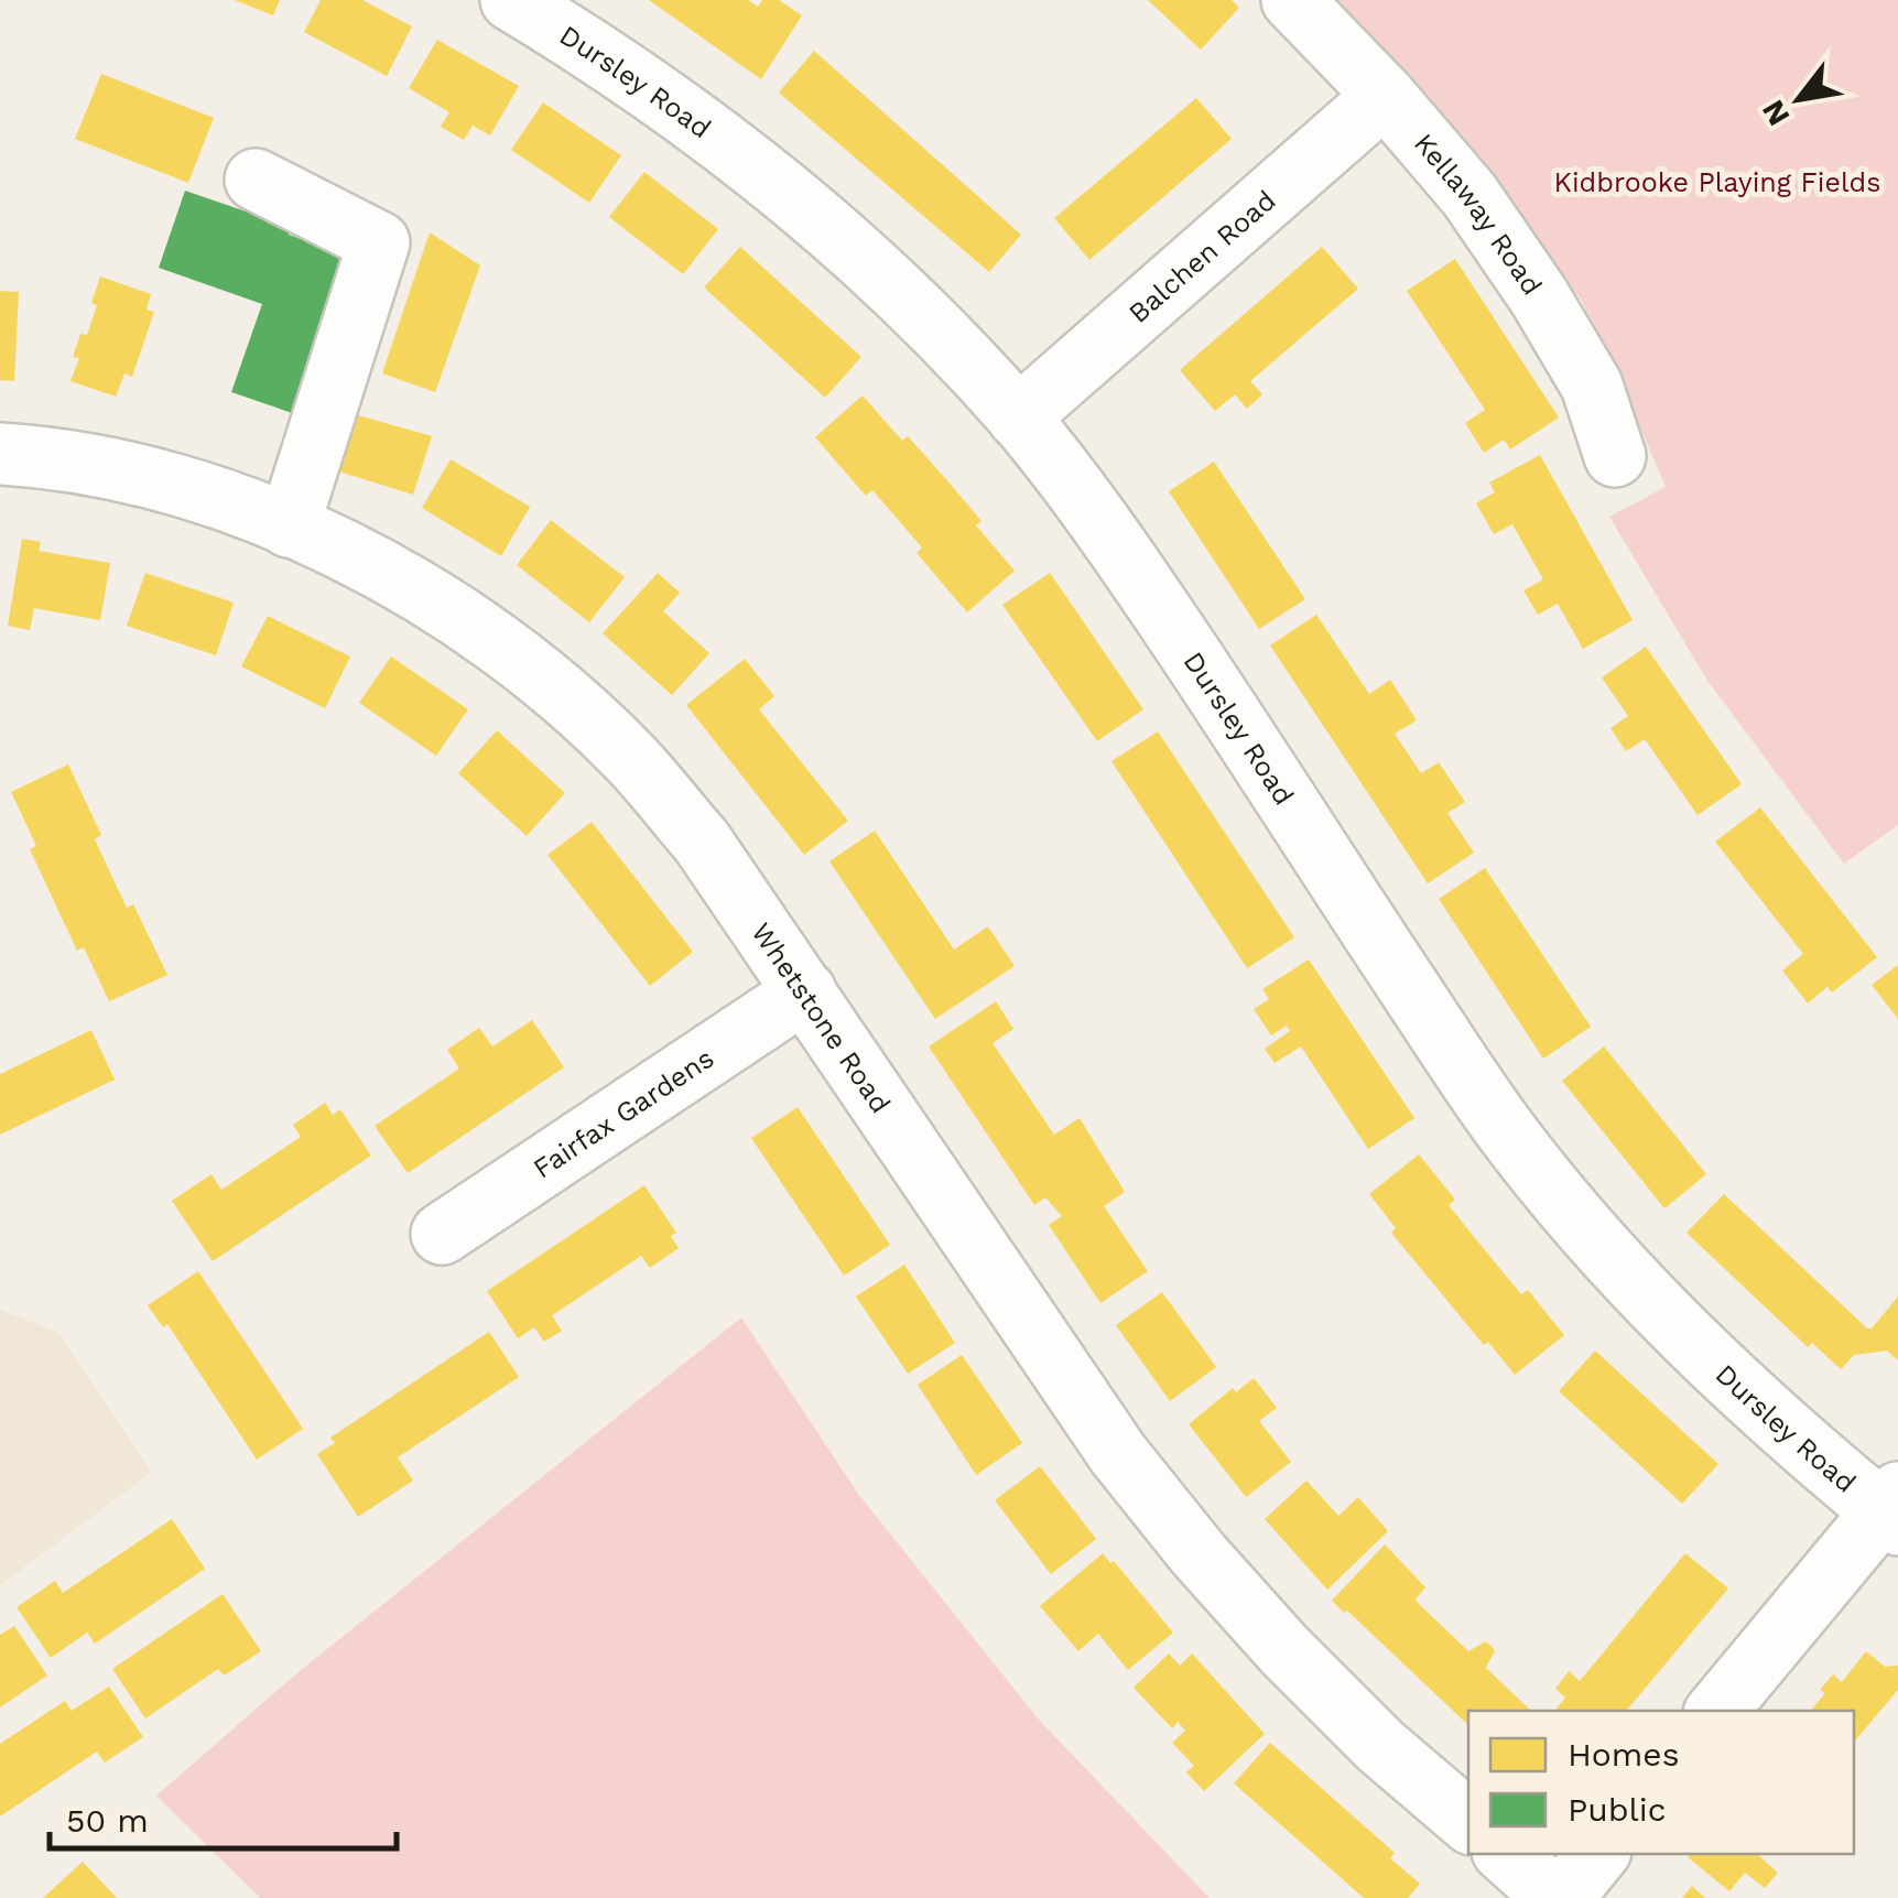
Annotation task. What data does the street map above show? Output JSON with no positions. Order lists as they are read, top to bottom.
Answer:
{
  "streets": {
    "street": [
      "Dursley Road",
      "Kellaway Road",
      "Balchen Road",
      "Whetstone Road",
      "Fairfax Gardens"
    ]
  },
  "crossings": [
    ["Dursley Road", "Balchen Road"],
    ["Kellaway Road", "Balchen Road"],
    ["Whetstone Road", "Fairfax Gardens"]
  ],
  "parks": ["Kidbrooke Playing Fields"],
  "legend": ["Homes", "Public"],
  "scale_bar": "50 m",
  "north": "bottom left"
}
